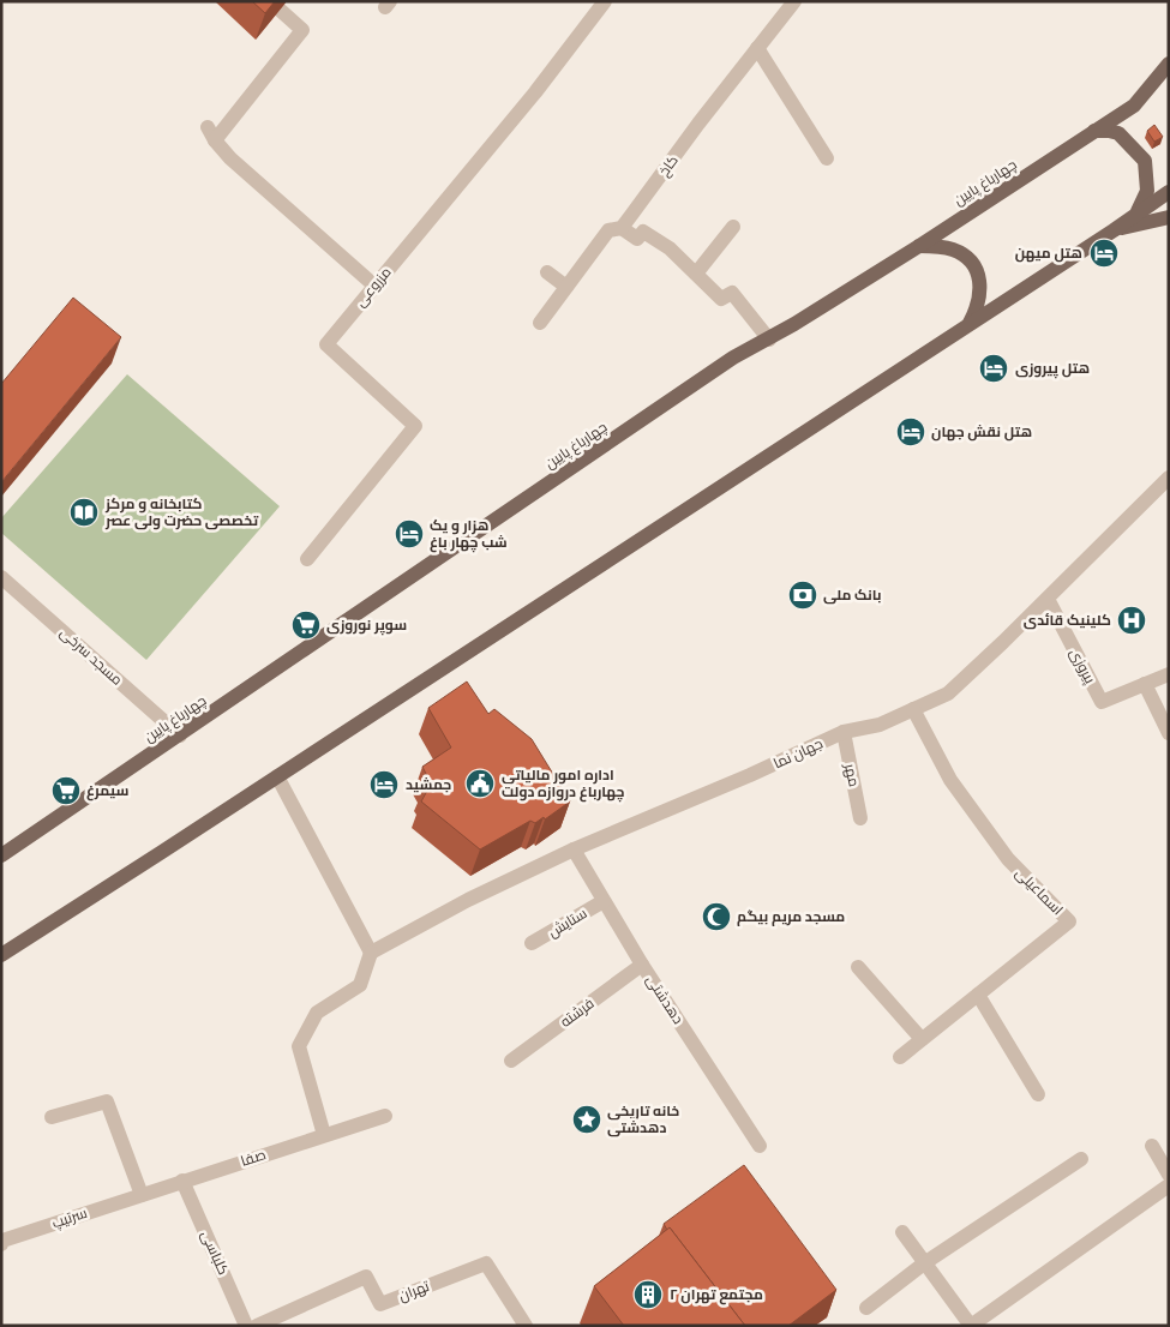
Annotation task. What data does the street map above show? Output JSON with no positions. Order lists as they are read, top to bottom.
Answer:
{
  "streets": {
    "main road": ["چهارباغ پایین"],
    "street": [
      "کاخ",
      "مزروعی",
      "مسجد سرخی",
      "پیروزی",
      "جهان نما",
      "مهر",
      "اسماعیلی",
      "ستایش",
      "دهدشتی",
      "فرشته",
      "صفا",
      "سرتیپ",
      "کلباسی",
      "تهران"
    ]
  },
  "crossings": [
    ["چهارباغ پایین", "مسجد سرخی"],
    ["پیروزی", "جهان نما"],
    ["جهان نما", "مهر"],
    ["جهان نما", "اسماعیلی"],
    ["جهان نما", "دهدشتی"],
    ["ستایش", "دهدشتی"],
    ["دهدشتی", "فرشته"],
    ["صفا", "سرتیپ"],
    ["صفا", "کلباسی"],
    ["سرتیپ", "کلباسی"]
  ],
  "places": {
    "hotel": [
      "هتل میهن",
      "هتل پیروزی",
      "هتل نقش جهان",
      "هزار و یک شب چهار باغ",
      "جمشيد"
    ],
    "library": ["کتابخانه و مرکز تخصصی حضرت ولی عصر"],
    "bank": ["بانک ملی"],
    "hospital": ["کلینیک قائدی"],
    "supermarket": ["سوپر نوروزی", "سیمرغ"],
    "public building": ["اداره امور مالیاتی چهارباغ دروازه دولت"],
    "mosque": ["مسجد مریم بیگم"],
    "place": ["خانه تاریخی دهدشتی"],
    "building": ["مجتمع تهران ۲"]
  }
}
